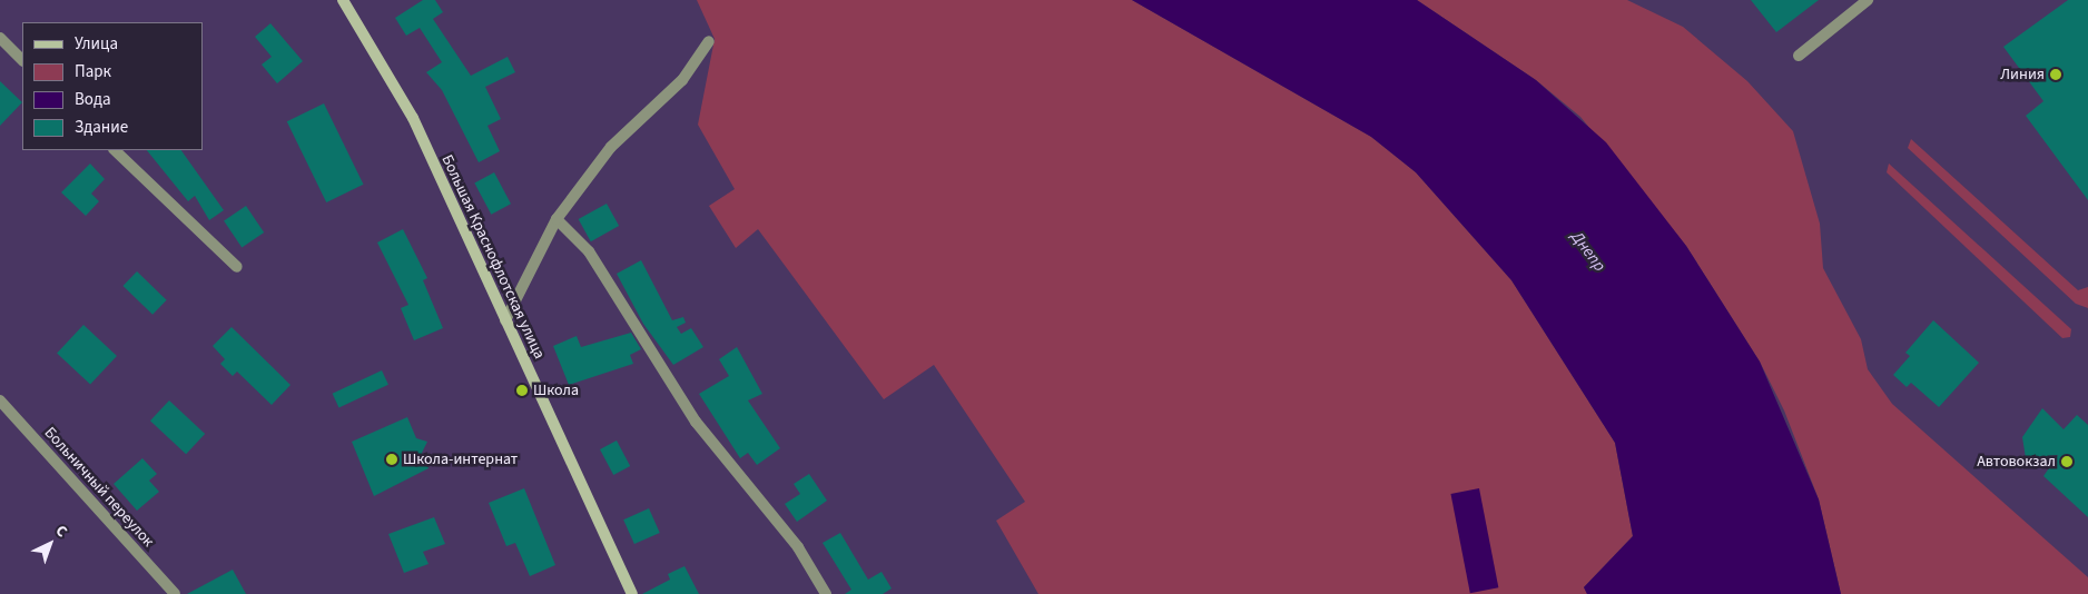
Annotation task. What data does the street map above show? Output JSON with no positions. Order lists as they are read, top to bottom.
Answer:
{
  "streets": {
    "main road": ["Большая Краснофлотская улица"],
    "street": ["Больничный переулок"]
  },
  "water": ["Днепр"],
  "places": [
    "Линия",
    "Школа",
    "Школа-интернат",
    "Автовокзал"
  ],
  "legend": [
    "Улица",
    "Парк",
    "Вода",
    "Здание"
  ],
  "north": "top right"
}
